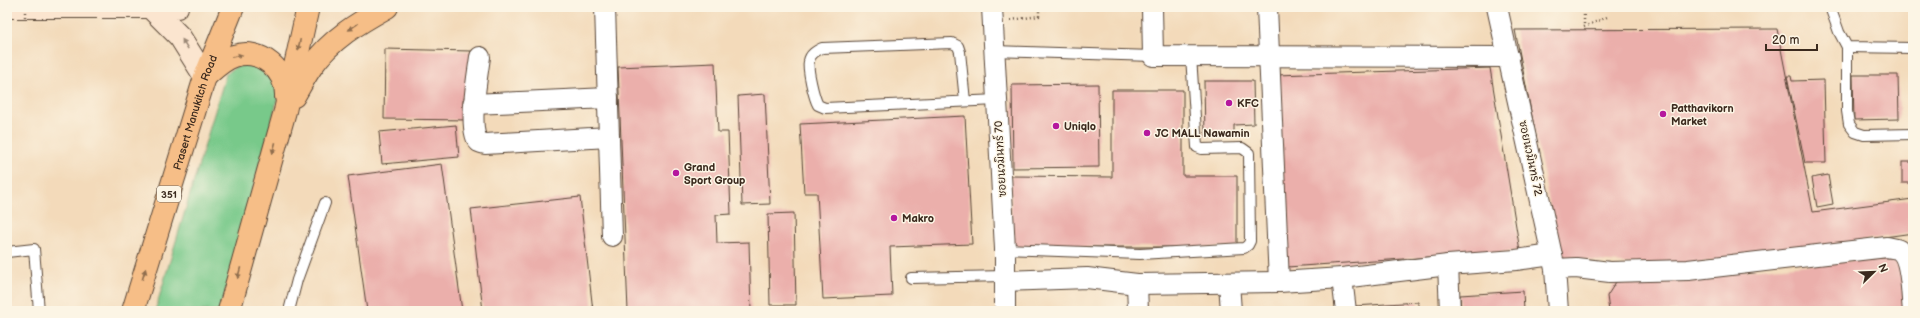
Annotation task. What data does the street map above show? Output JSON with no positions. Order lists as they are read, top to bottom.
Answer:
{
  "streets": {
    "main road": ["Prasert Manukitch Road", "351"],
    "street": ["ซอยนวมินทร์ 72", "ซอยนวมินทร์ 70"]
  },
  "places": [
    "KFC",
    "Patthavikorn Market",
    "Uniqlo",
    "JC MALL Nawamin",
    "Grand Sport Group",
    "Makro"
  ],
  "scale_bar": "20 m",
  "north": "top right"
}
